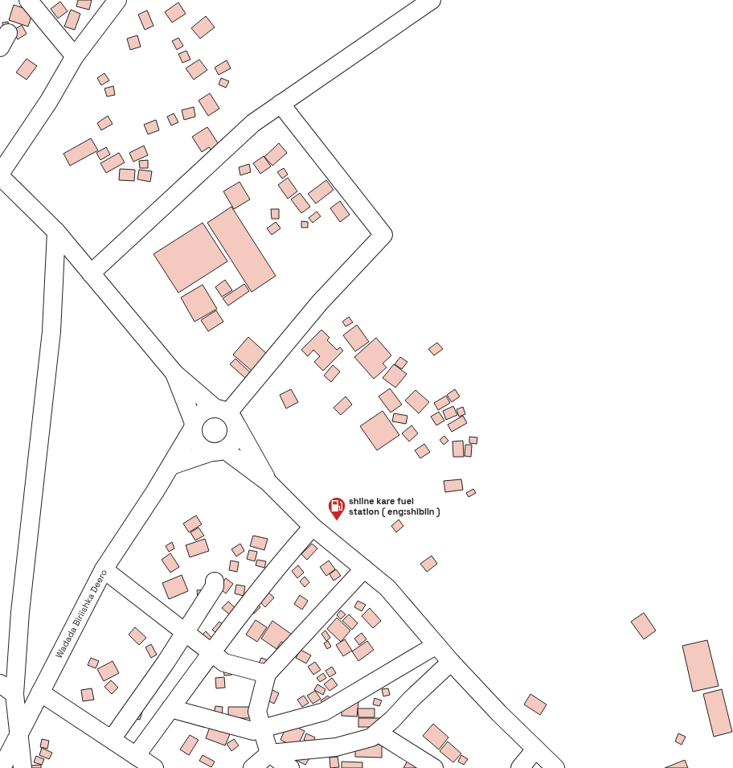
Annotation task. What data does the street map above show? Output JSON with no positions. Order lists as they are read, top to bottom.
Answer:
{
  "streets": {
    "main road": ["Wadada Biriishka Deero"]
  },
  "places": {
    "fuel station": ["shiine kare fuel station ( eng:shibiin )"]
  }
}
